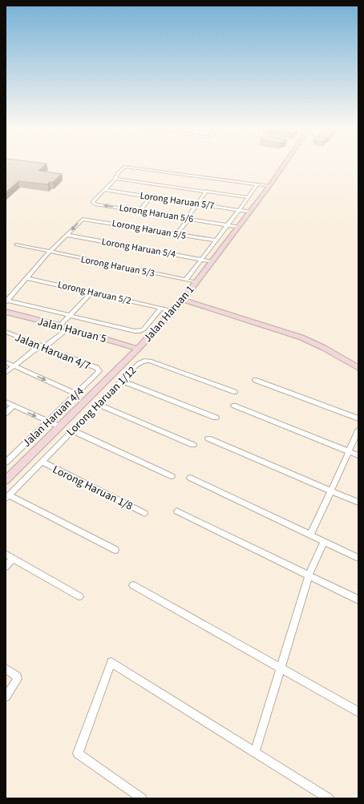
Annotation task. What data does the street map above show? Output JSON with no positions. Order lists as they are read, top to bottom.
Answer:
{
  "streets": {
    "main road": ["Jalan Haruan 1", "Jalan Haruan 5"],
    "street": [
      "Lorong Haruan 5/7",
      "Lorong Haruan 5/6",
      "Lorong Haruan 5/5",
      "Lorong Haruan 5/4",
      "Lorong Haruan 5/3",
      "Lorong Haruan 5/2",
      "Jalan Haruan 4/7",
      "Lorong Haruan 1/12",
      "Jalan Haruan 4/4",
      "Lorong Haruan 1/8"
    ]
  },
  "crossings": [
    ["Lorong Haruan 5/7", "Lorong Haruan 5/6"],
    ["Lorong Haruan 5/7", "Jalan Haruan 1"],
    ["Lorong Haruan 5/6", "Jalan Haruan 1"],
    ["Lorong Haruan 5/5", "Lorong Haruan 5/4"],
    ["Lorong Haruan 5/4", "Jalan Haruan 1"],
    ["Lorong Haruan 5/3", "Jalan Haruan 1"],
    ["Lorong Haruan 5/2", "Jalan Haruan 1"],
    ["Jalan Haruan 1", "Jalan Haruan 5"],
    ["Jalan Haruan 4/7", "Jalan Haruan 4/4"],
    ["Lorong Haruan 1/12", "Lorong Haruan 1/8"]
  ]
}
